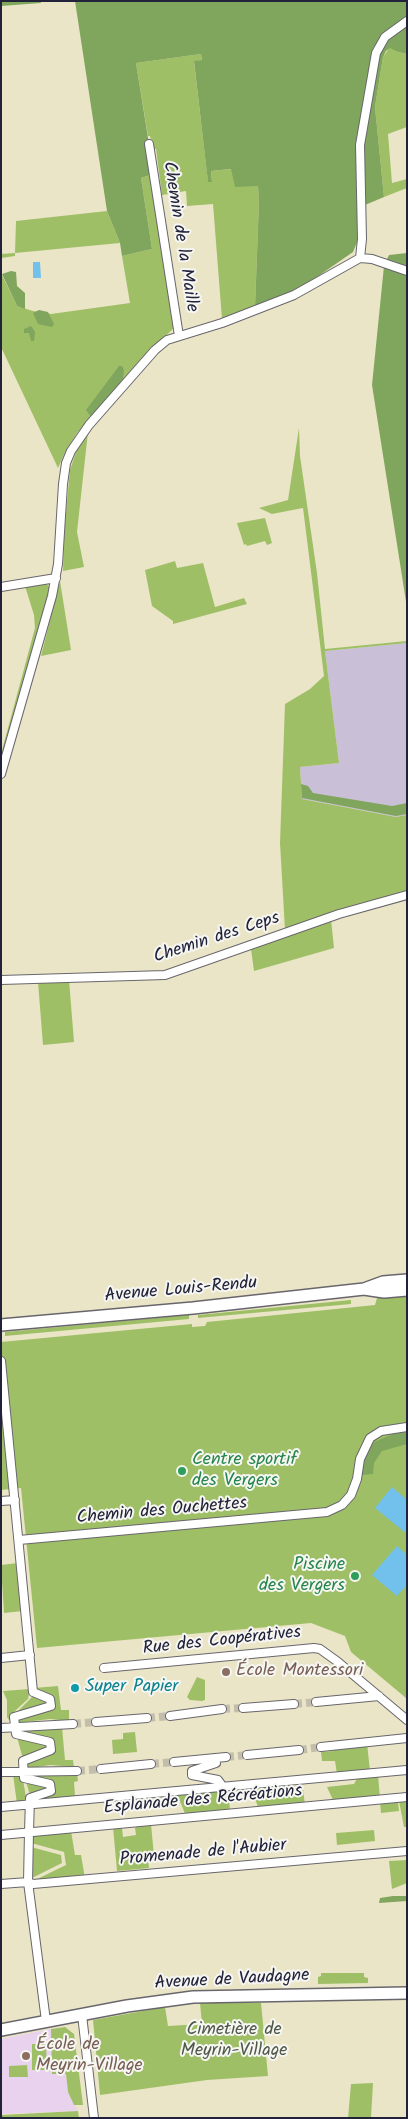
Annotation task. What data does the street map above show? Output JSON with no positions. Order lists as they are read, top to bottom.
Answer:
{
  "streets": {
    "main road": ["Avenue Louis-Rendu", "Avenue de Vaudagne"],
    "street": [
      "Chemin de la Maille",
      "Chemin des Ceps",
      "Chemin des Ouchettes",
      "Rue des Coopératives",
      "Esplanade des Récréations",
      "Promenade de l'Aubier"
    ]
  },
  "parks": ["Cimetière de Meyrin-Village"],
  "places": [
    "Centre sportif des Vergers",
    "Piscine des Vergers",
    "École Montessori",
    "Super Papier",
    "École de Meyrin-Village"
  ]
}
